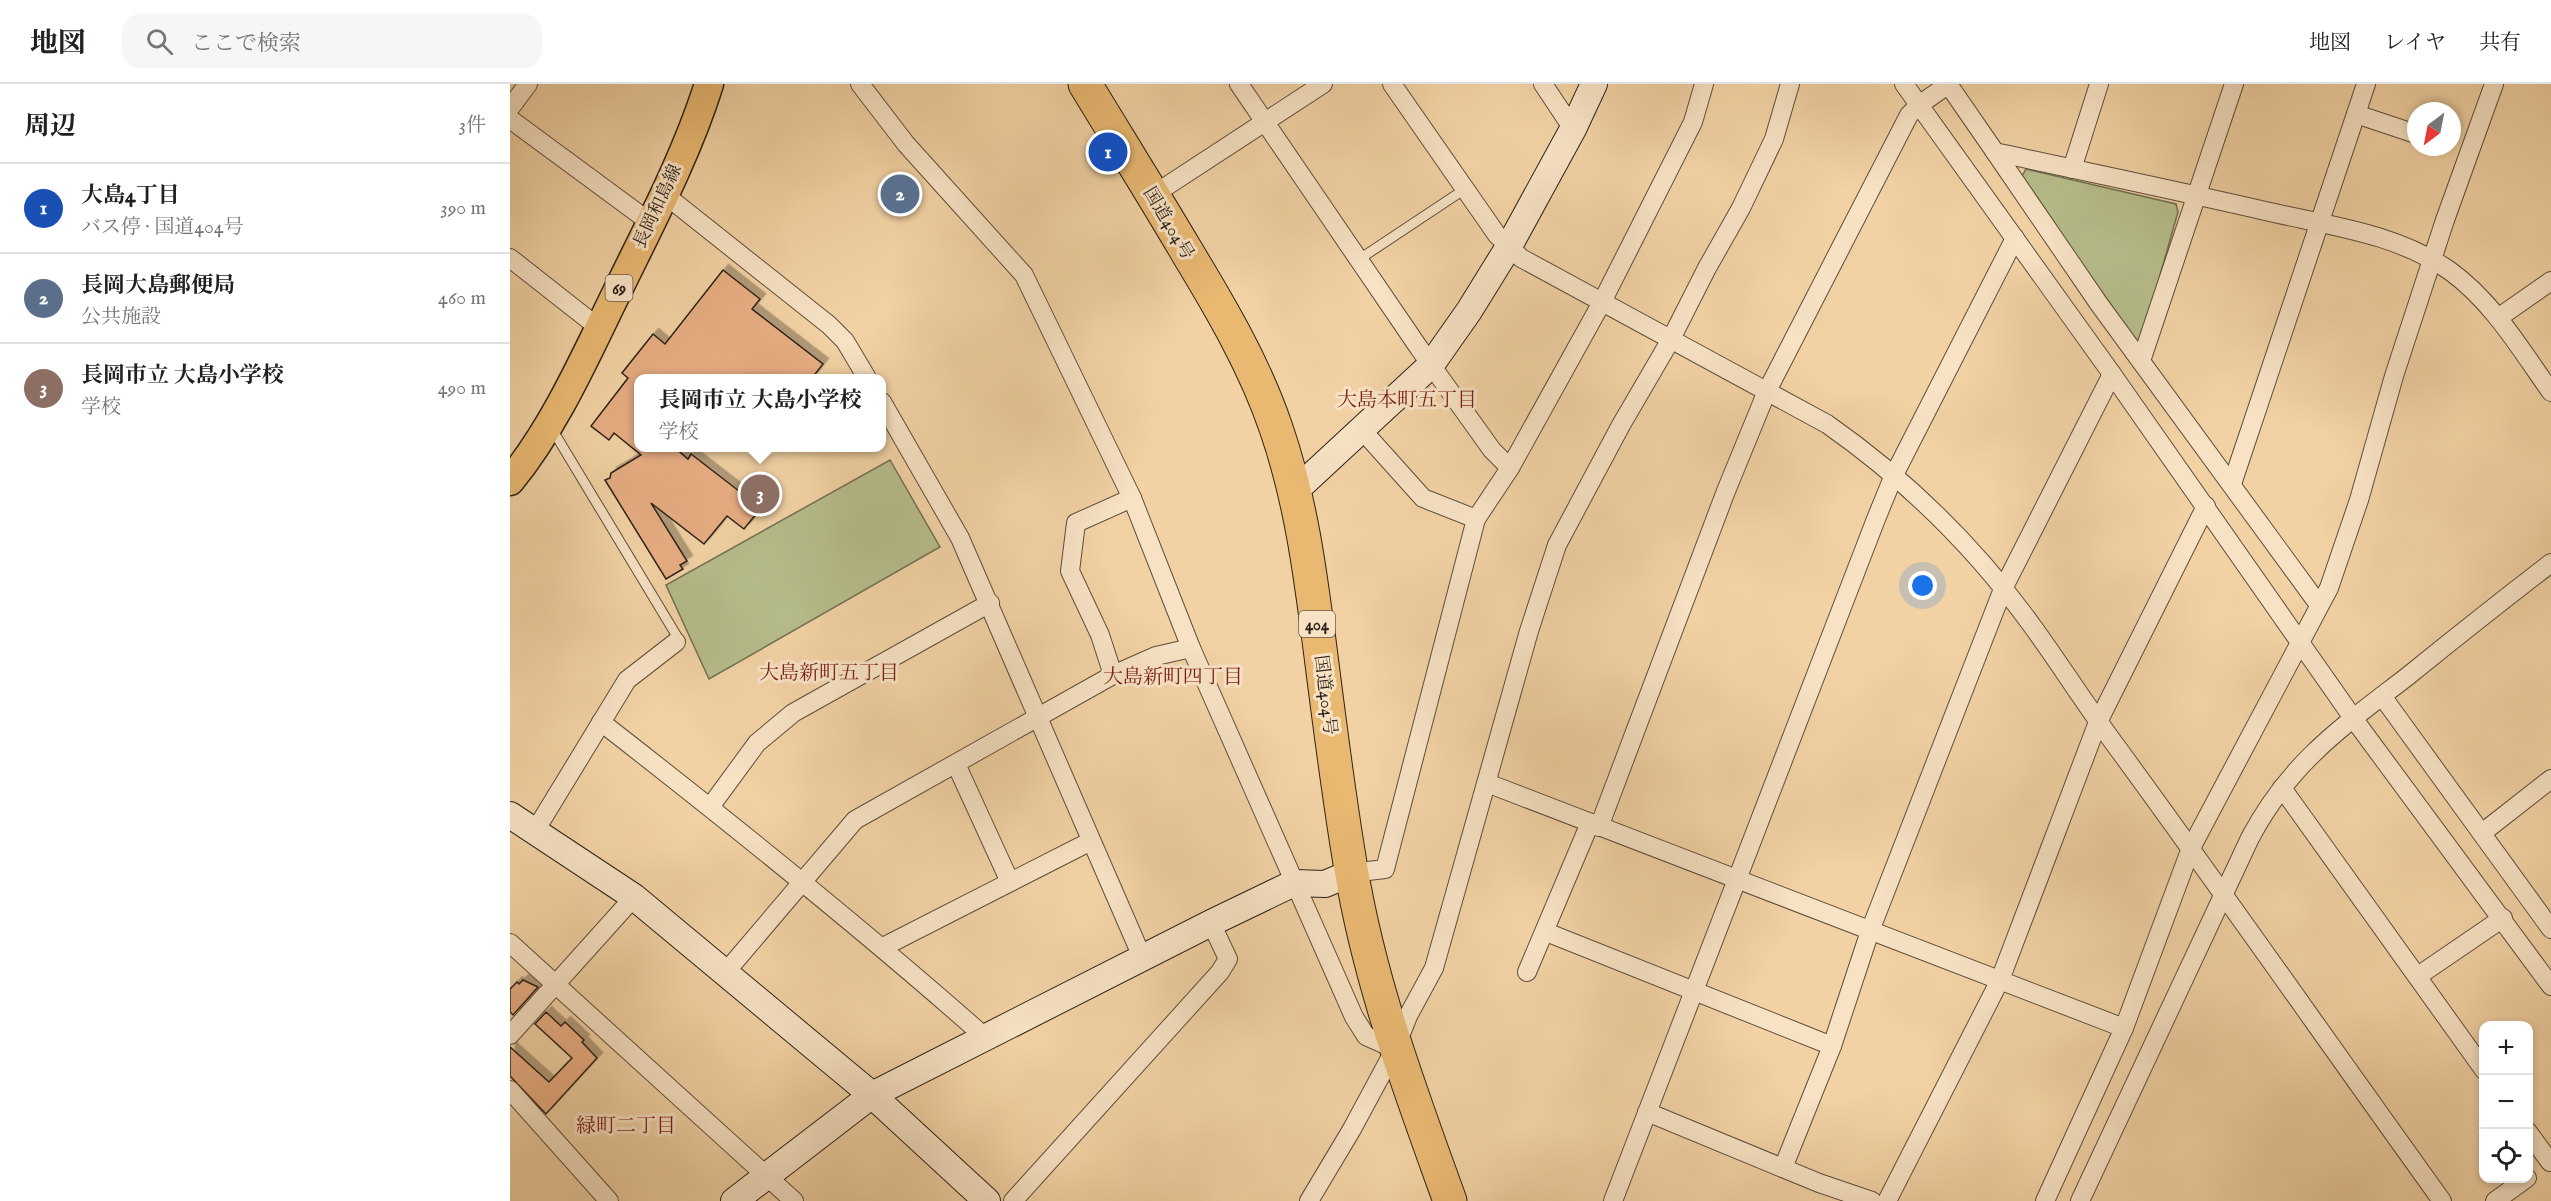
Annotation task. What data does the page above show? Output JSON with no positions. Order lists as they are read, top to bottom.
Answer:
{
  "streets": {
    "highway": ["国道404号", "404"],
    "main road": ["長岡和島線", "69"]
  },
  "districts": [
    "大島本町五丁目",
    "大島新町五丁目",
    "大島新町四丁目",
    "緑町二丁目"
  ],
  "north": "bottom left",
  "page": {
    "header": "地図",
    "search": "ここで検索",
    "nav": ["地図", "レイヤ", "共有"],
    "heading": ["周辺", "3件"],
    "pins": ["1", "2", "3"],
    "list": [
      {
        "mark": "1",
        "name": "大島4丁目",
        "note": "バス停 · 国道404号",
        "value": "390 m"
      },
      {
        "mark": "2",
        "name": "長岡大島郵便局",
        "note": "公共施設",
        "value": "460 m"
      },
      {
        "mark": "3",
        "name": "長岡市立 大島小学校",
        "note": "学校",
        "value": "490 m"
      }
    ],
    "popup": ["長岡市立 大島小学校", "学校"],
    "map_buttons": ["+", "−"]
  }
}
